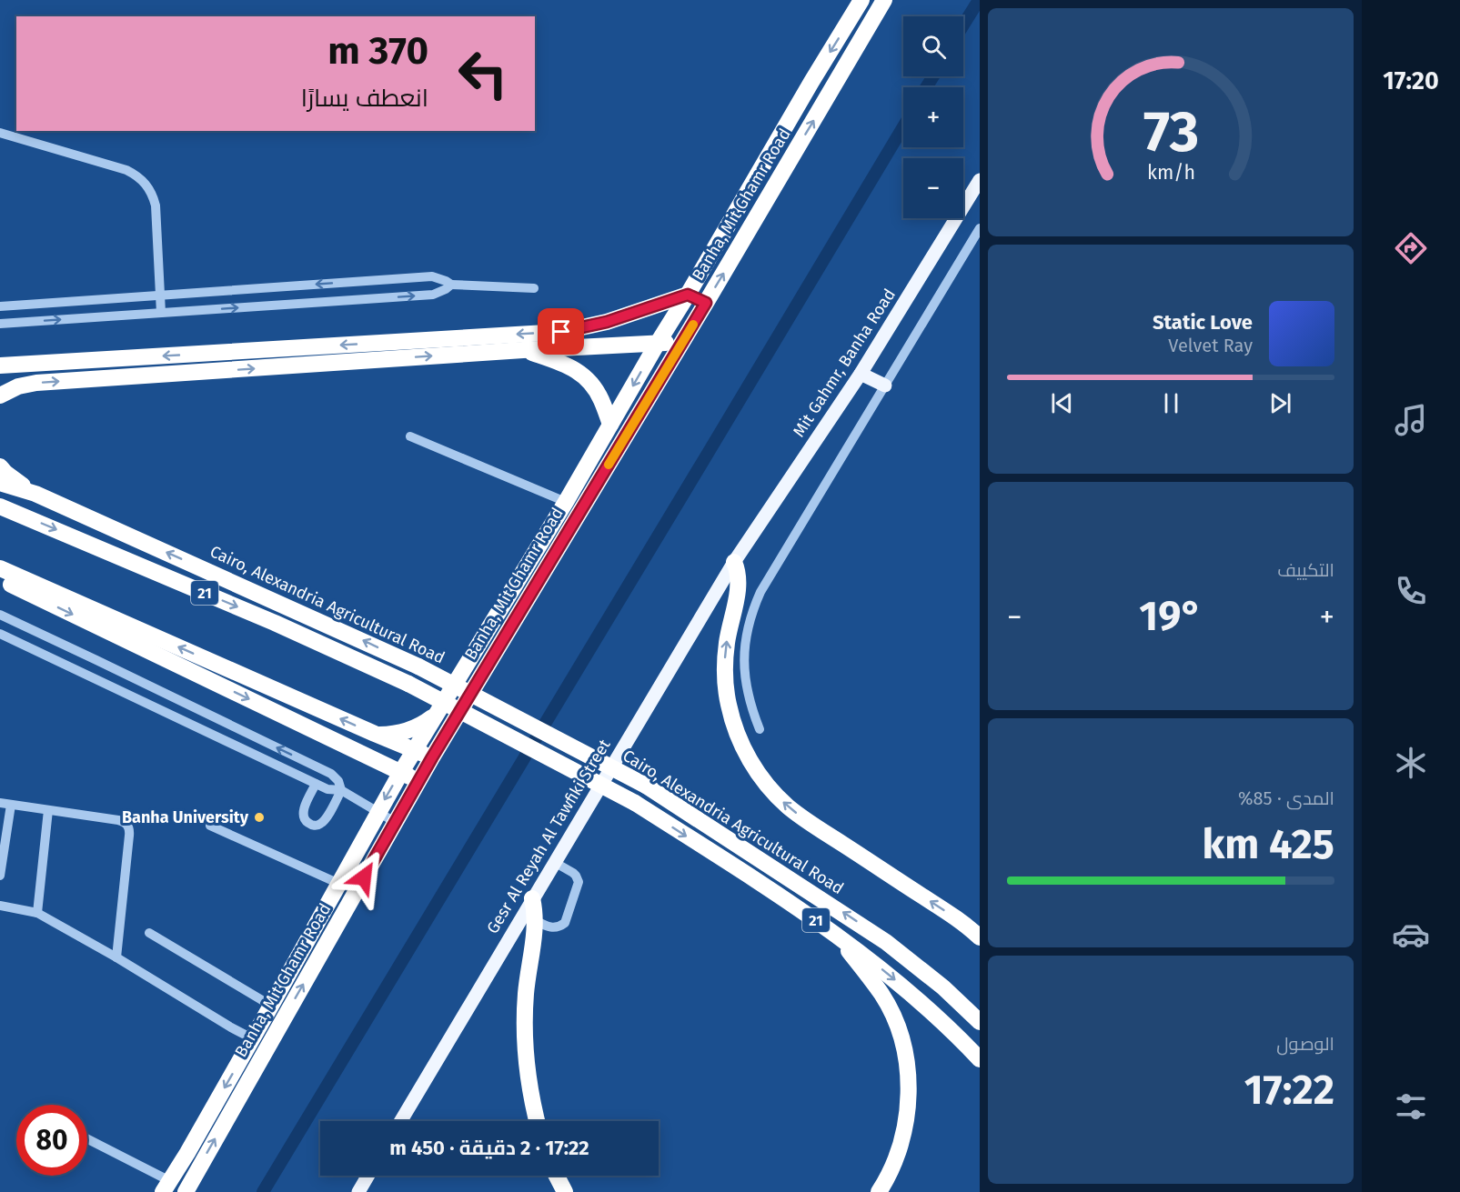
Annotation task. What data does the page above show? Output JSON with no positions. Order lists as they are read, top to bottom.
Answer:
{
  "streets": {
    "highway": ["Banha, Mit Ghamr Road", "21", "Cairo, Alexandria Agricultural Road"],
    "main road": ["Mit Gahmr, Banha Road", "Gesr Al Reyah Al Tawfiki Street"]
  },
  "crossings": [
    ["Mit Gahmr, Banha Road", "Gesr Al Reyah Al Tawfiki Street"]
  ],
  "places": ["Banha University"],
  "page": {
    "tabs": "17:20",
    "map_buttons": ["+", "−"],
    "turn": ["370 m", "انعطف يسارًا"],
    "song": ["Static Love", "Velvet Ray"],
    "tile": [
      "التكييف",
      ["المدى · 85%", "425 km"],
      ["الوصول", "17:22"]
    ],
    "heat": ["−", "19°", "+"],
    "limit": "80",
    "trip": "17:22 · 2 دقيقة · 450 m",
    "gauge": ["73", "km/h"]
  }
}
